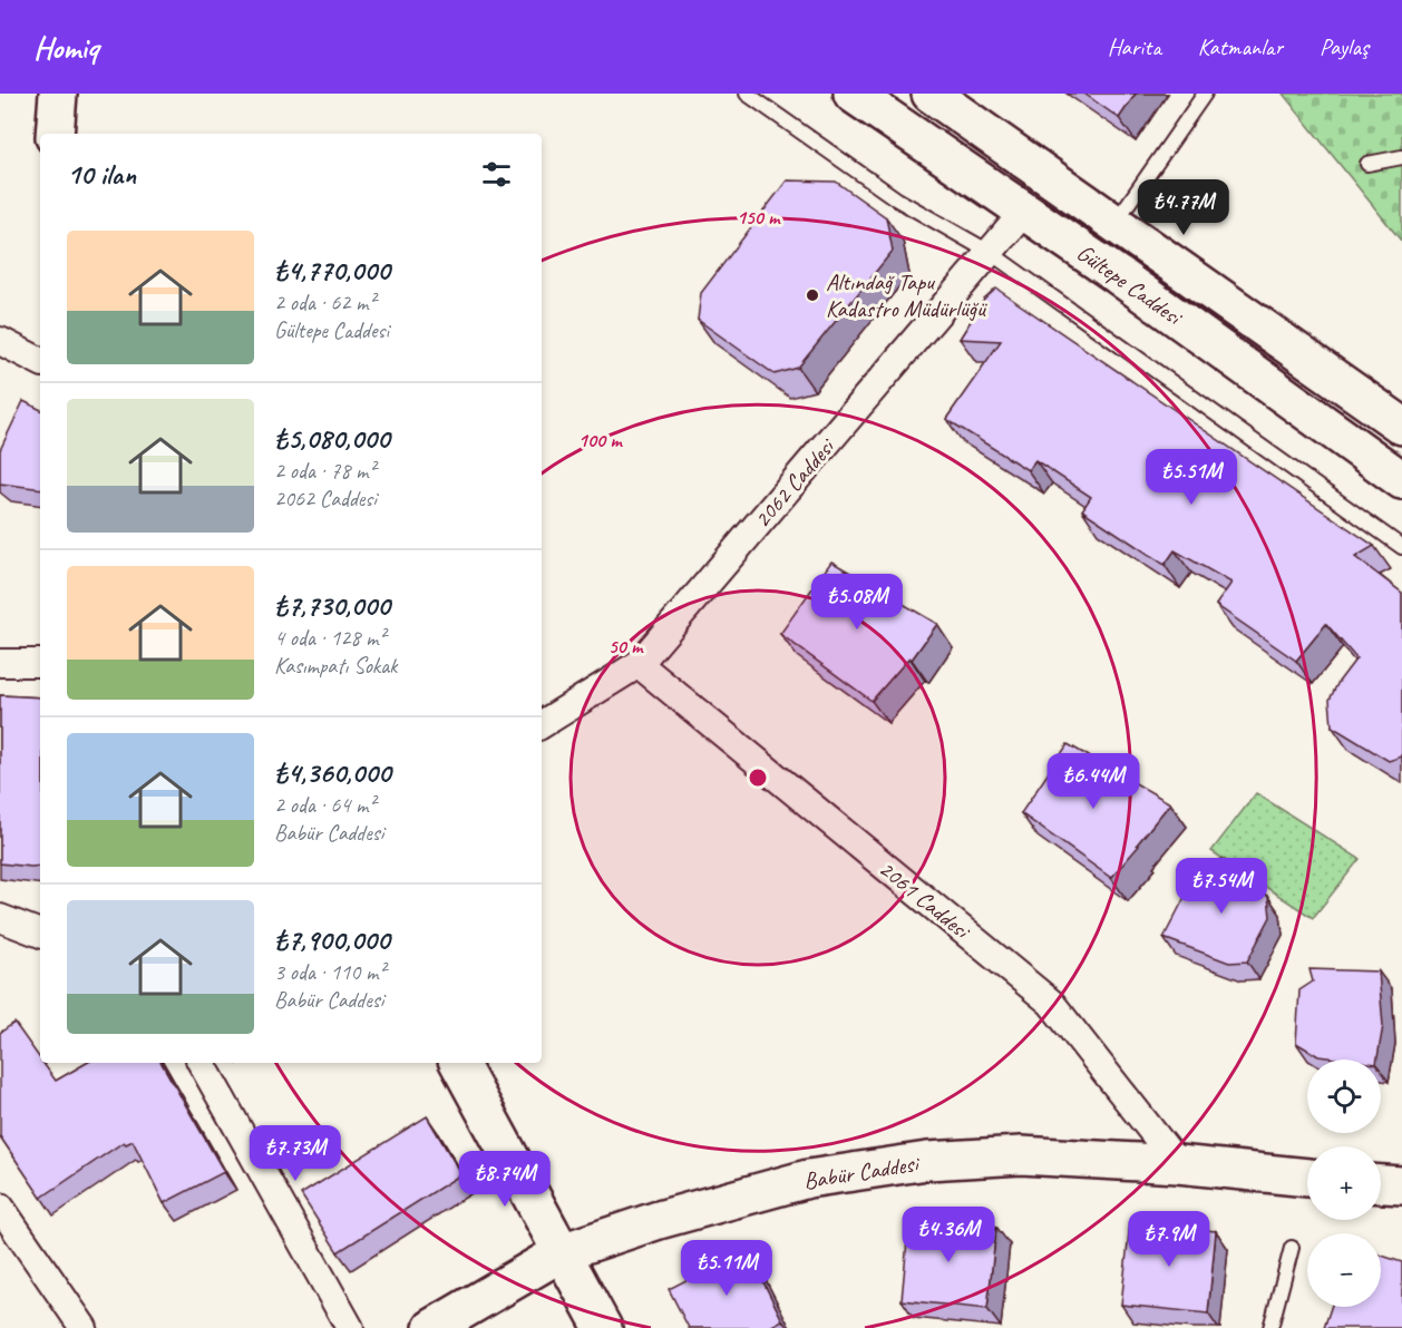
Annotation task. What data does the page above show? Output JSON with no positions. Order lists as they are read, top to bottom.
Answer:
{
  "streets": {
    "main road": ["Gültepe Caddesi", "Babür Caddesi"],
    "street": ["2062 Caddesi", "2061 Caddesi"]
  },
  "crossings": [
    ["Gültepe Caddesi", "2062 Caddesi"],
    ["2062 Caddesi", "2061 Caddesi"],
    ["2061 Caddesi", "Babür Caddesi"]
  ],
  "places": ["Altındağ Tapu Kadastro Müdürlüğü"],
  "page": {
    "header": "Homiq",
    "nav": ["Harita", "Katmanlar", "Paylaş"],
    "heading": "10 ilan",
    "price": [
      "₺4.77M",
      "₺5.51M",
      "₺5.08M",
      "₺6.44M",
      "₺7.54M",
      "₺7.73M",
      "₺8.74M",
      "₺4.36M",
      "₺7.9M",
      "₺5.11M"
    ],
    "list": [
      {
        "name": "₺4,770,000",
        "note": "2 oda · 62 m² · Gültepe Caddesi"
      },
      {
        "name": "₺5,080,000",
        "note": "2 oda · 78 m² · 2062 Caddesi"
      },
      {
        "name": "₺7,730,000",
        "note": "4 oda · 128 m² · Kasımpatı Sokak"
      },
      {
        "name": "₺4,360,000",
        "note": "2 oda · 64 m² · Babür Caddesi"
      },
      {
        "name": "₺7,900,000",
        "note": "3 oda · 110 m² · Babür Caddesi"
      }
    ],
    "map_buttons": ["+", "−"]
  },
  "rings": ["150 m", "100 m", "50 m"]
}
